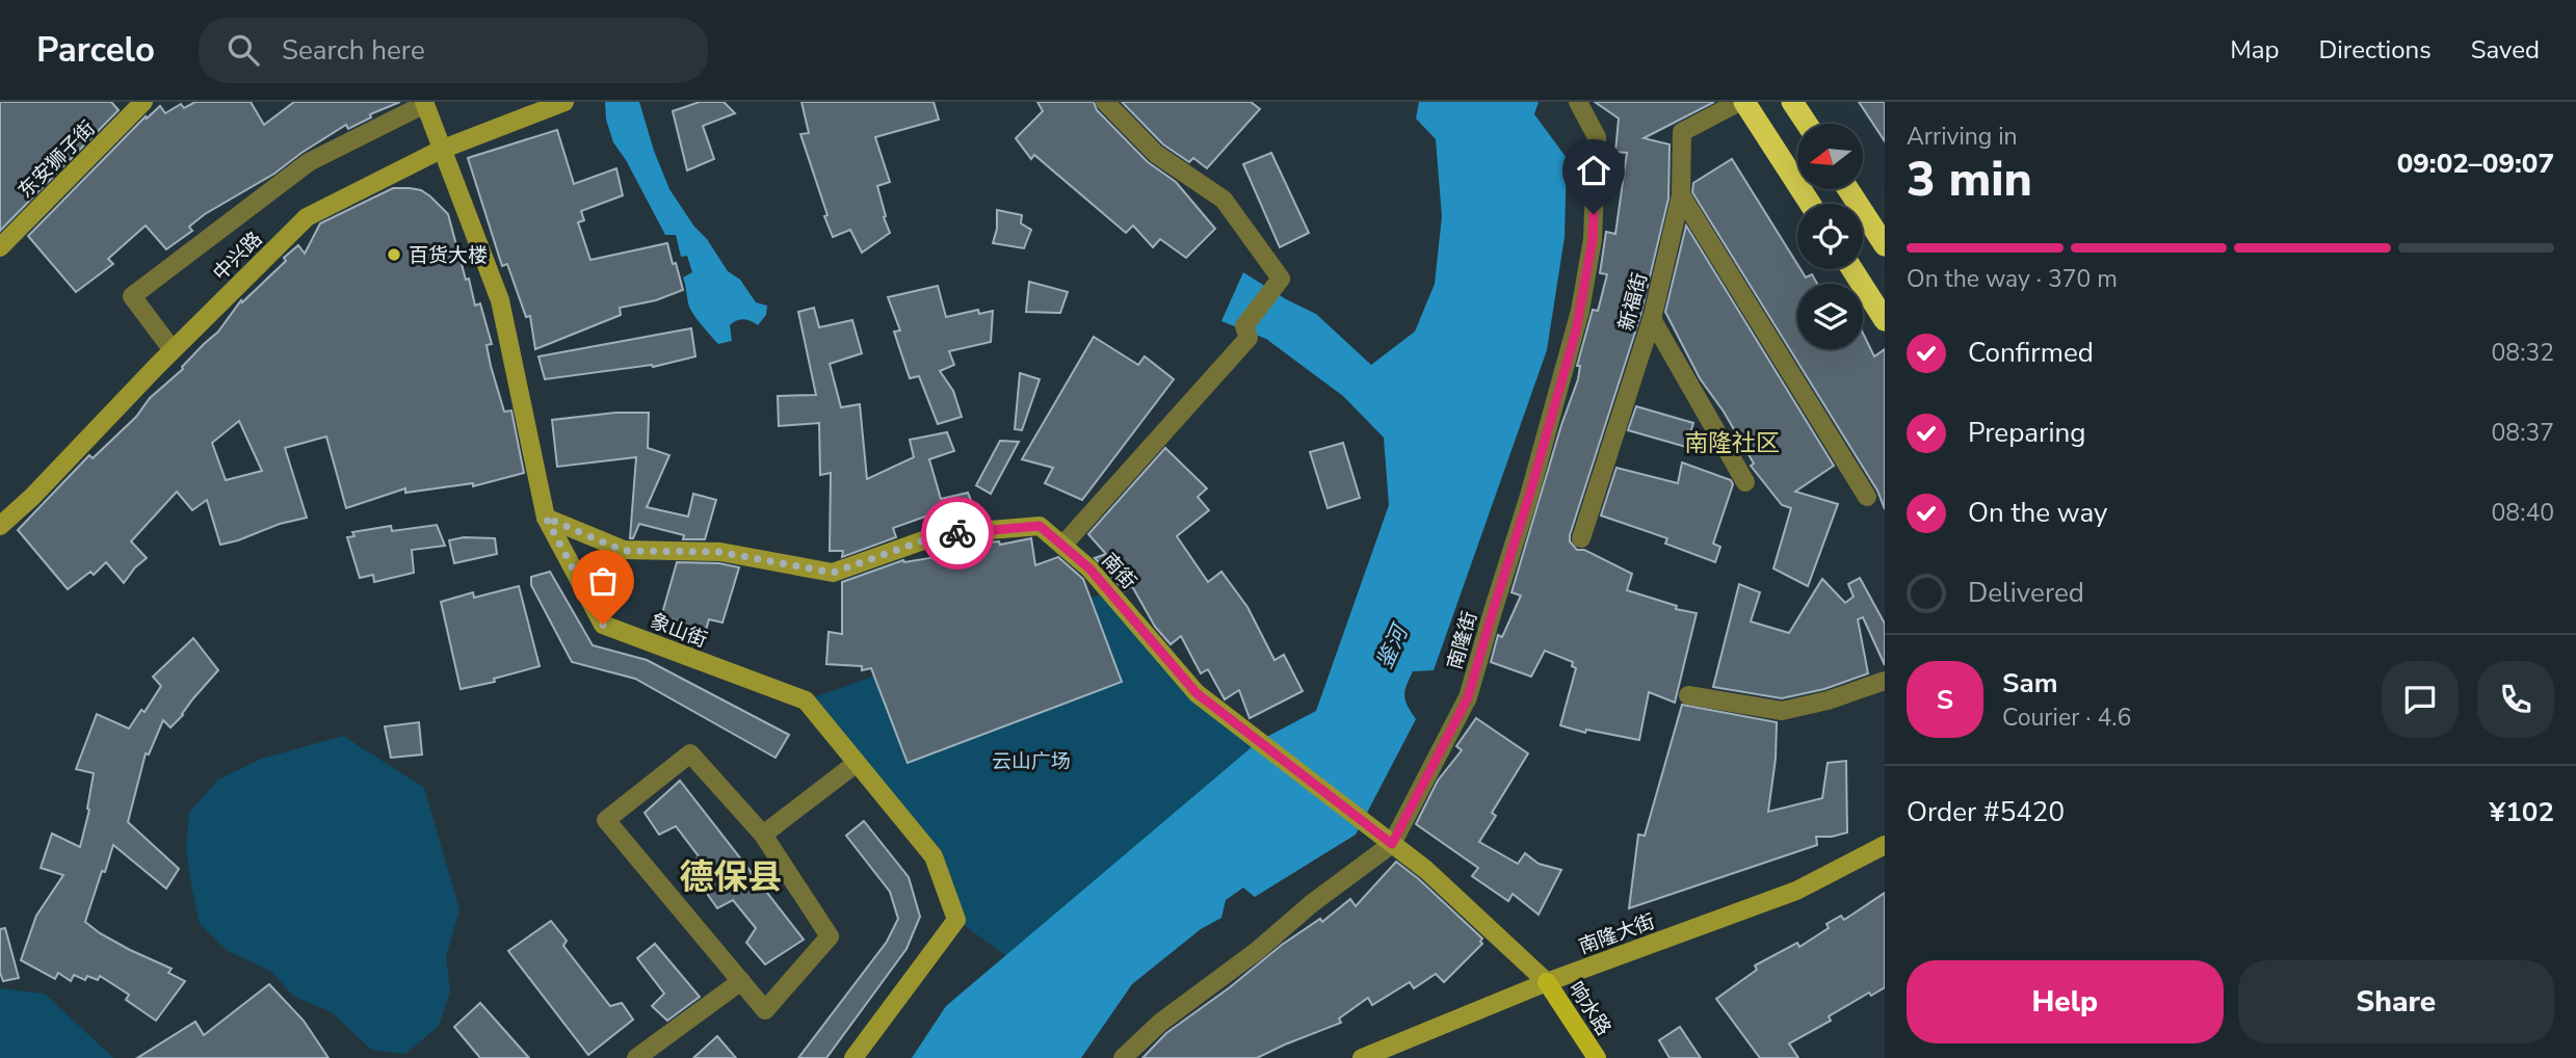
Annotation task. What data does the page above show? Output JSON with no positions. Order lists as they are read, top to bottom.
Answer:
{
  "streets": {
    "main road": [
      "东安狮子街",
      "中兴路",
      "南街",
      "象山街",
      "南隆大街",
      "响水路"
    ],
    "street": ["新福街", "南隆街"]
  },
  "crossings": [
    ["中兴路", "象山街"],
    ["南街", "象山街"],
    ["南街", "南隆街"],
    ["南街", "南隆大街"],
    ["南街", "响水路"],
    ["南隆大街", "响水路"]
  ],
  "districts": ["南隆社区", "德保县"],
  "water": ["鉴河"],
  "parks": ["云山广场"],
  "places": ["百货大楼"],
  "north": "left",
  "page": {
    "header": "Parcelo",
    "search": "Search here",
    "nav": ["Map", "Directions", "Saved"],
    "heading": ["3 min", "Arriving in", "09:02–09:07"],
    "panel": [
      "Sam",
      "Courier · 4.6",
      "Order #5420",
      "¥102"
    ],
    "bar": "On the way · 370 m",
    "list": [
      ["Confirmed", "08:32"],
      ["Preparing", "08:37"],
      ["On the way", "08:40"],
      "Delivered"
    ],
    "round": "S",
    "buttons": ["Help", "Share"]
  }
}
